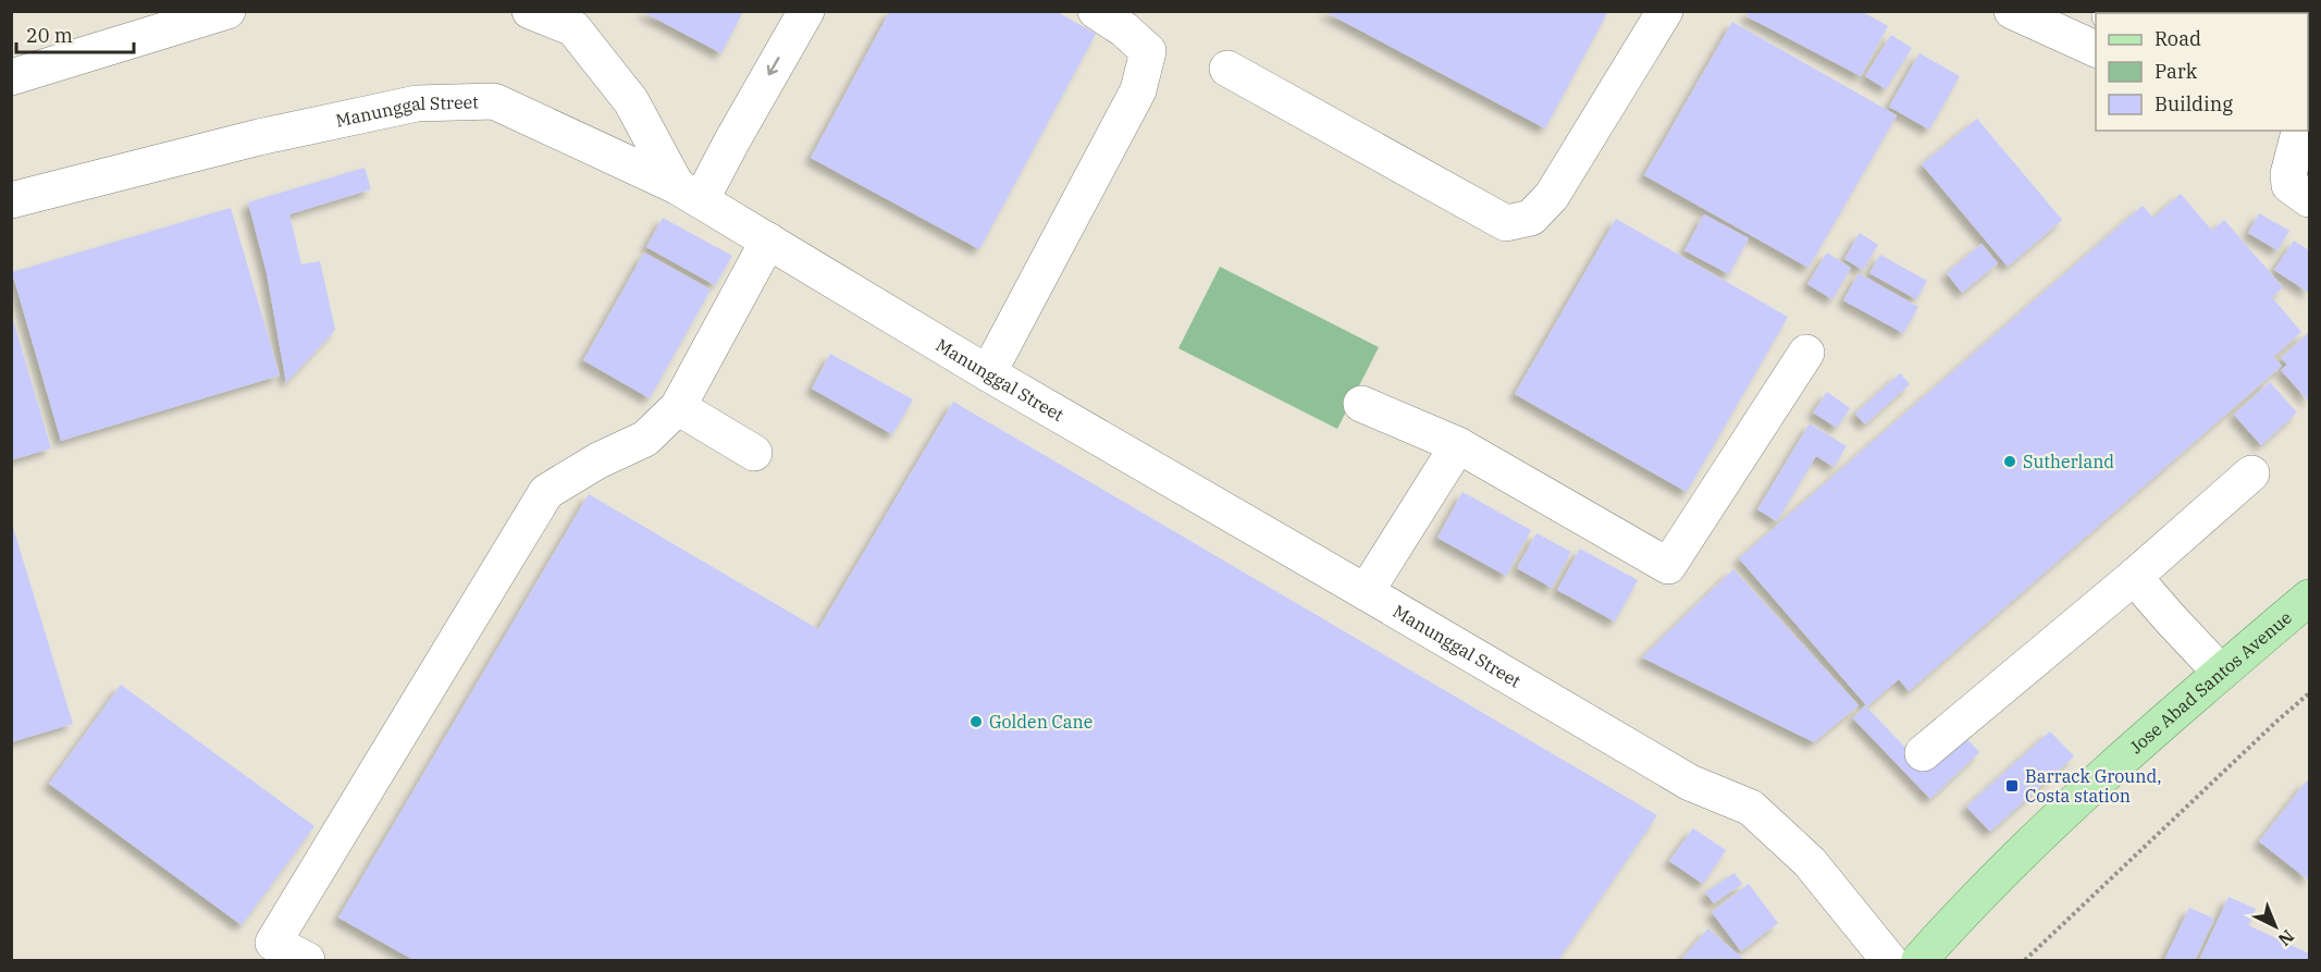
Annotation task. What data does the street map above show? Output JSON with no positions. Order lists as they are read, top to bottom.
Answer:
{
  "streets": {
    "main road": ["Jose Abad Santos Avenue"],
    "street": ["Manunggal Street"]
  },
  "places": {
    "other": ["Sutherland", "Golden Cane"],
    "transit": ["Barrack Ground, Costa station"]
  },
  "legend": ["Road", "Park", "Building"],
  "scale_bar": "20 m",
  "north": "bottom right"
}
